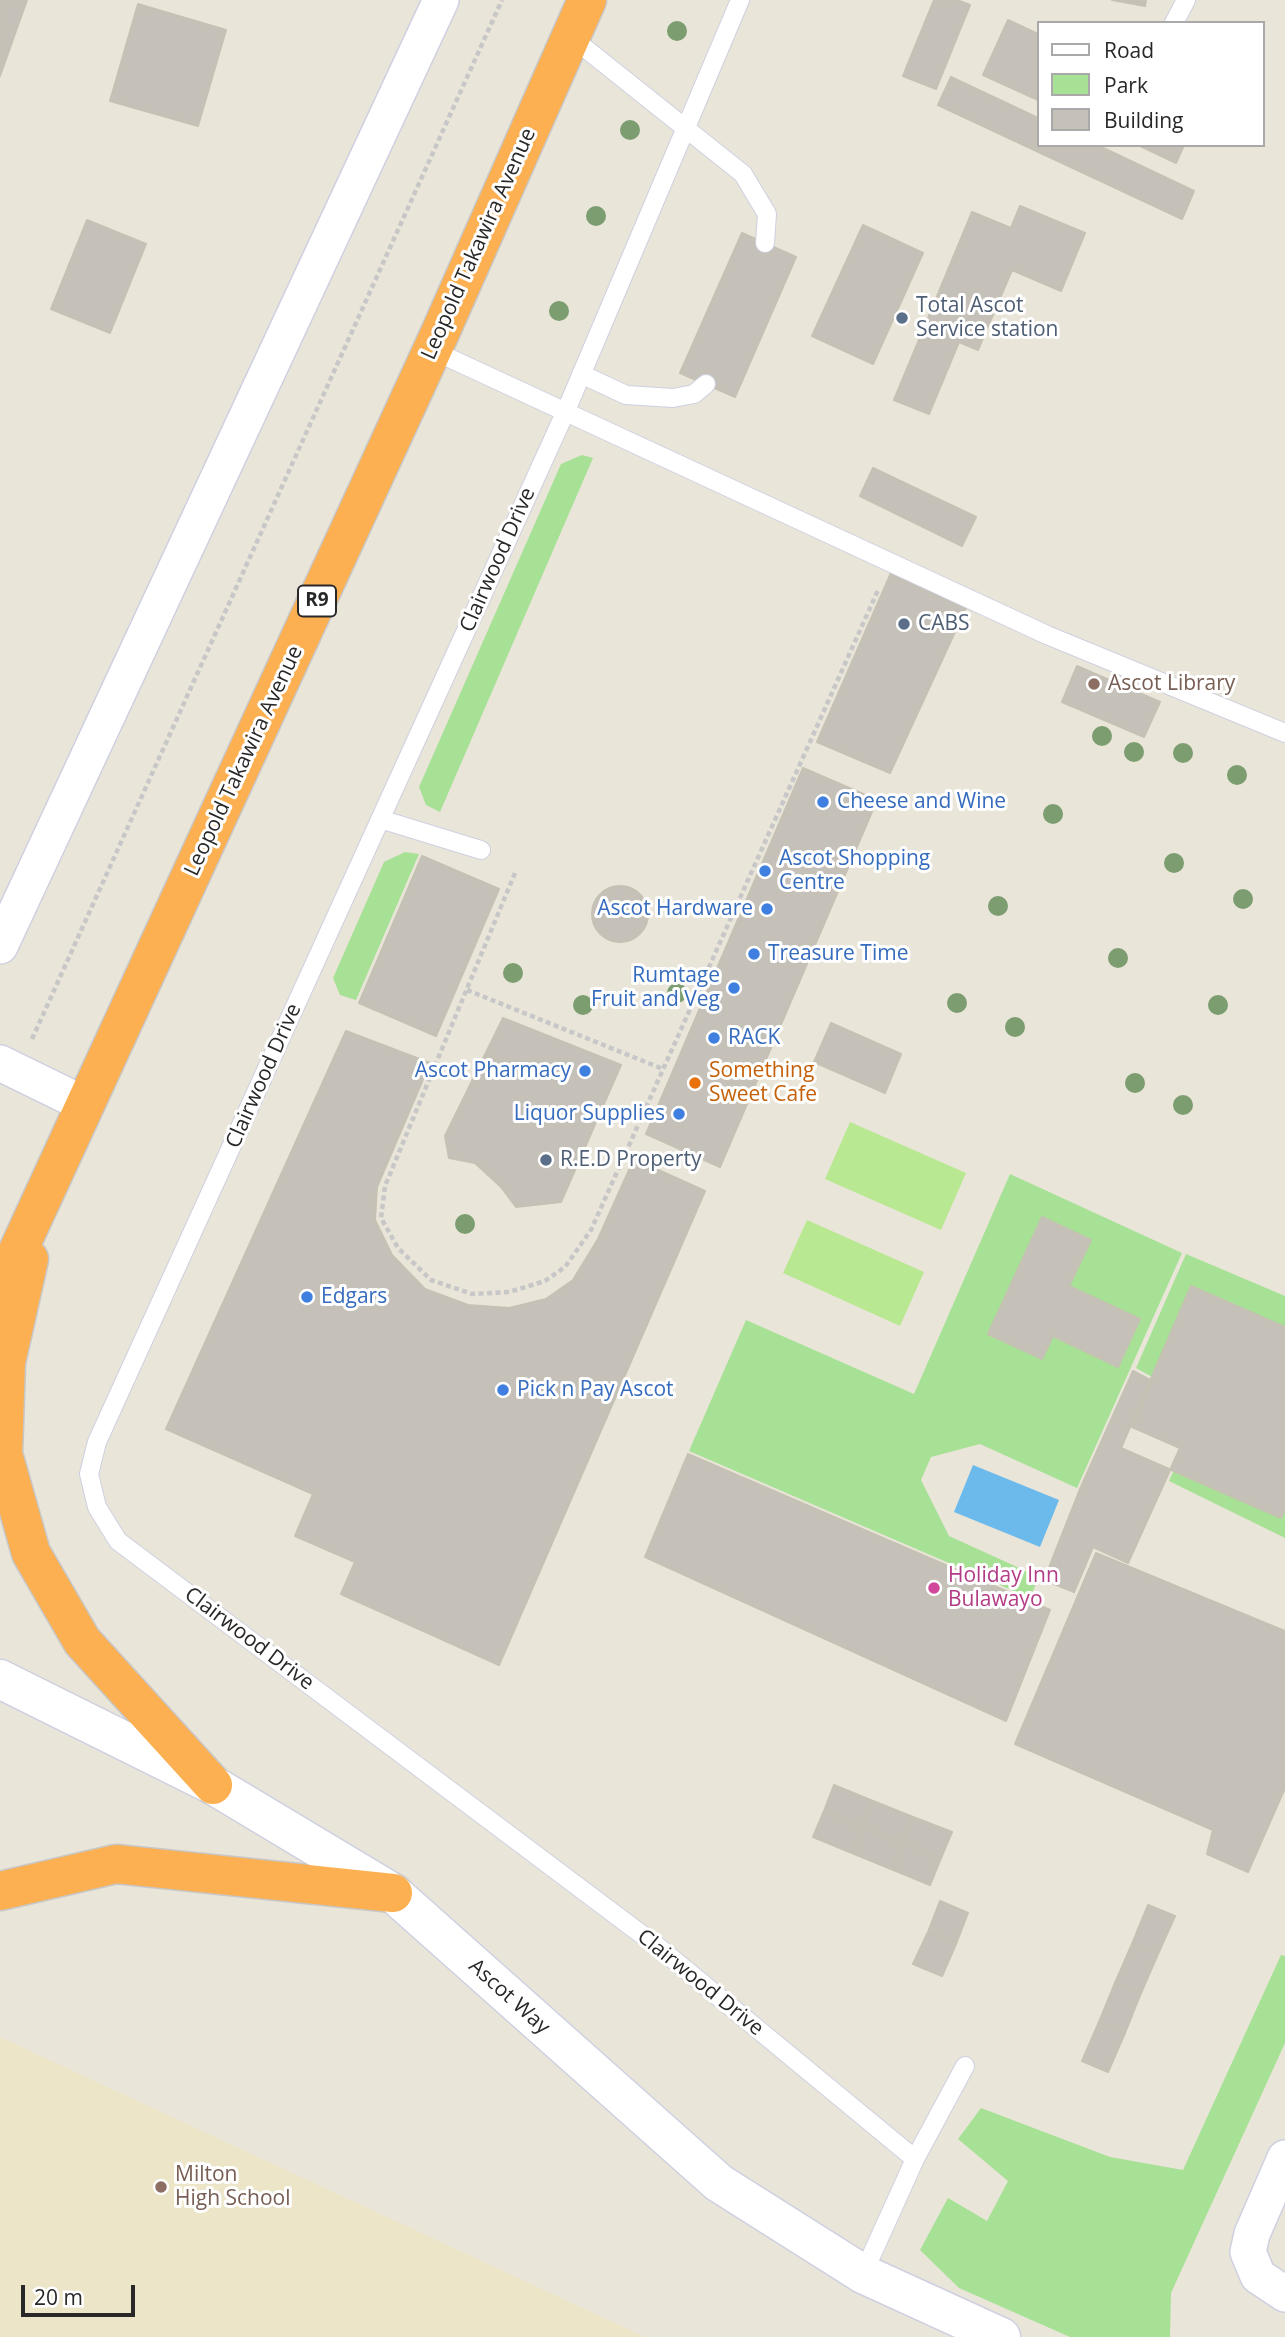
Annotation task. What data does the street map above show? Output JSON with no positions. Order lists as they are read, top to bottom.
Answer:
{
  "streets": {
    "highway": ["Leopold Takawira Avenue", "R9"],
    "main road": ["Ascot Way"],
    "lane": ["Clairwood Drive"]
  },
  "places": [
    "Total Ascot Service station",
    "CABS",
    "Ascot Library",
    "Cheese and Wine",
    "Ascot Shopping Centre",
    "Ascot Hardware",
    "Treasure Time",
    "Rumtage Fruit and Veg",
    "RACK",
    "Ascot Pharmacy",
    "Something Sweet Cafe",
    "Liquor Supplies",
    "R.E.D Property",
    "Edgars",
    "Pick n Pay Ascot",
    "Holiday Inn Bulawayo",
    "Milton High School"
  ],
  "legend": ["Road", "Park", "Building"],
  "scale_bar": "20 m"
}
